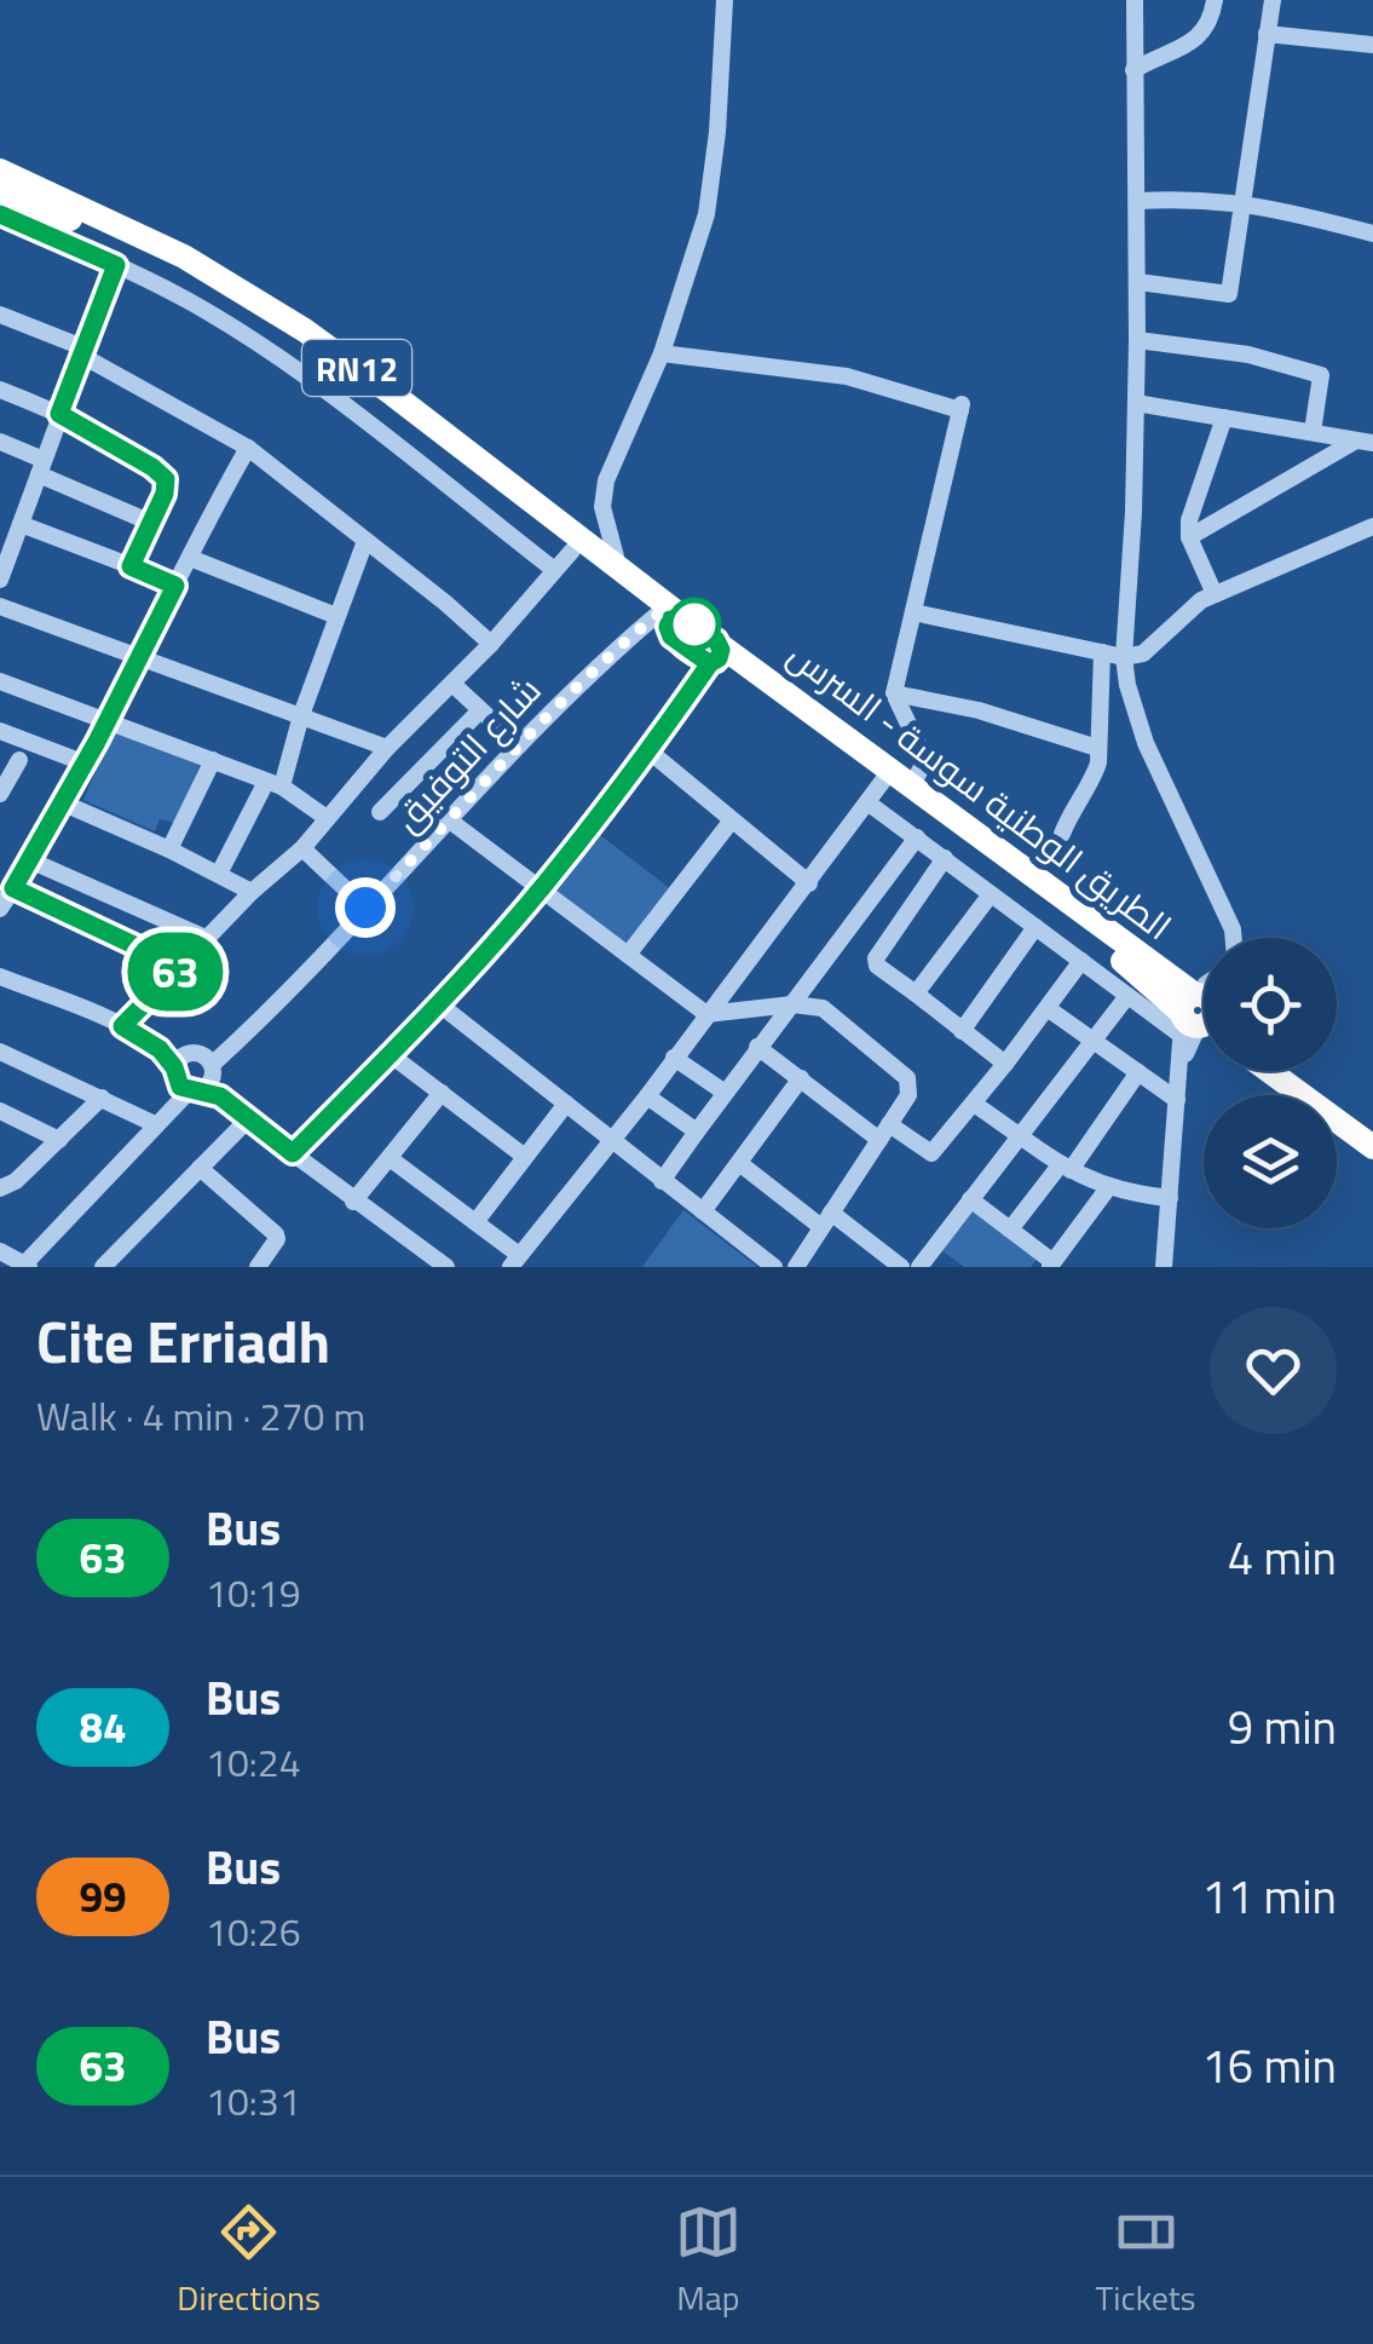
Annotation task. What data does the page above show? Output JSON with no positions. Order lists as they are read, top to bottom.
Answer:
{
  "streets": {
    "highway": ["RN12", "الطريق الوطنية سوسة - السرس"],
    "street": ["شارع التوفيق"]
  },
  "crossings": [
    ["RN12", "شارع التوفيق"],
    ["RN12", "الطريق الوطنية سوسة - السرس"]
  ],
  "lines": ["bus line 63"],
  "page": {
    "on_map": "63",
    "heading": ["Cite Erriadh", "Walk · 4 min · 270 m"],
    "list": [
      {
        "mark": "63",
        "name": "Bus",
        "note": "10:19",
        "value": "4 min"
      },
      {
        "mark": "84",
        "name": "Bus",
        "note": "10:24",
        "value": "9 min"
      },
      {
        "mark": "99",
        "name": "Bus",
        "note": "10:26",
        "value": "11 min"
      },
      {
        "mark": "63",
        "name": "Bus",
        "note": "10:31",
        "value": "16 min"
      }
    ],
    "tabs": ["Directions", "Map", "Tickets"]
  }
}
